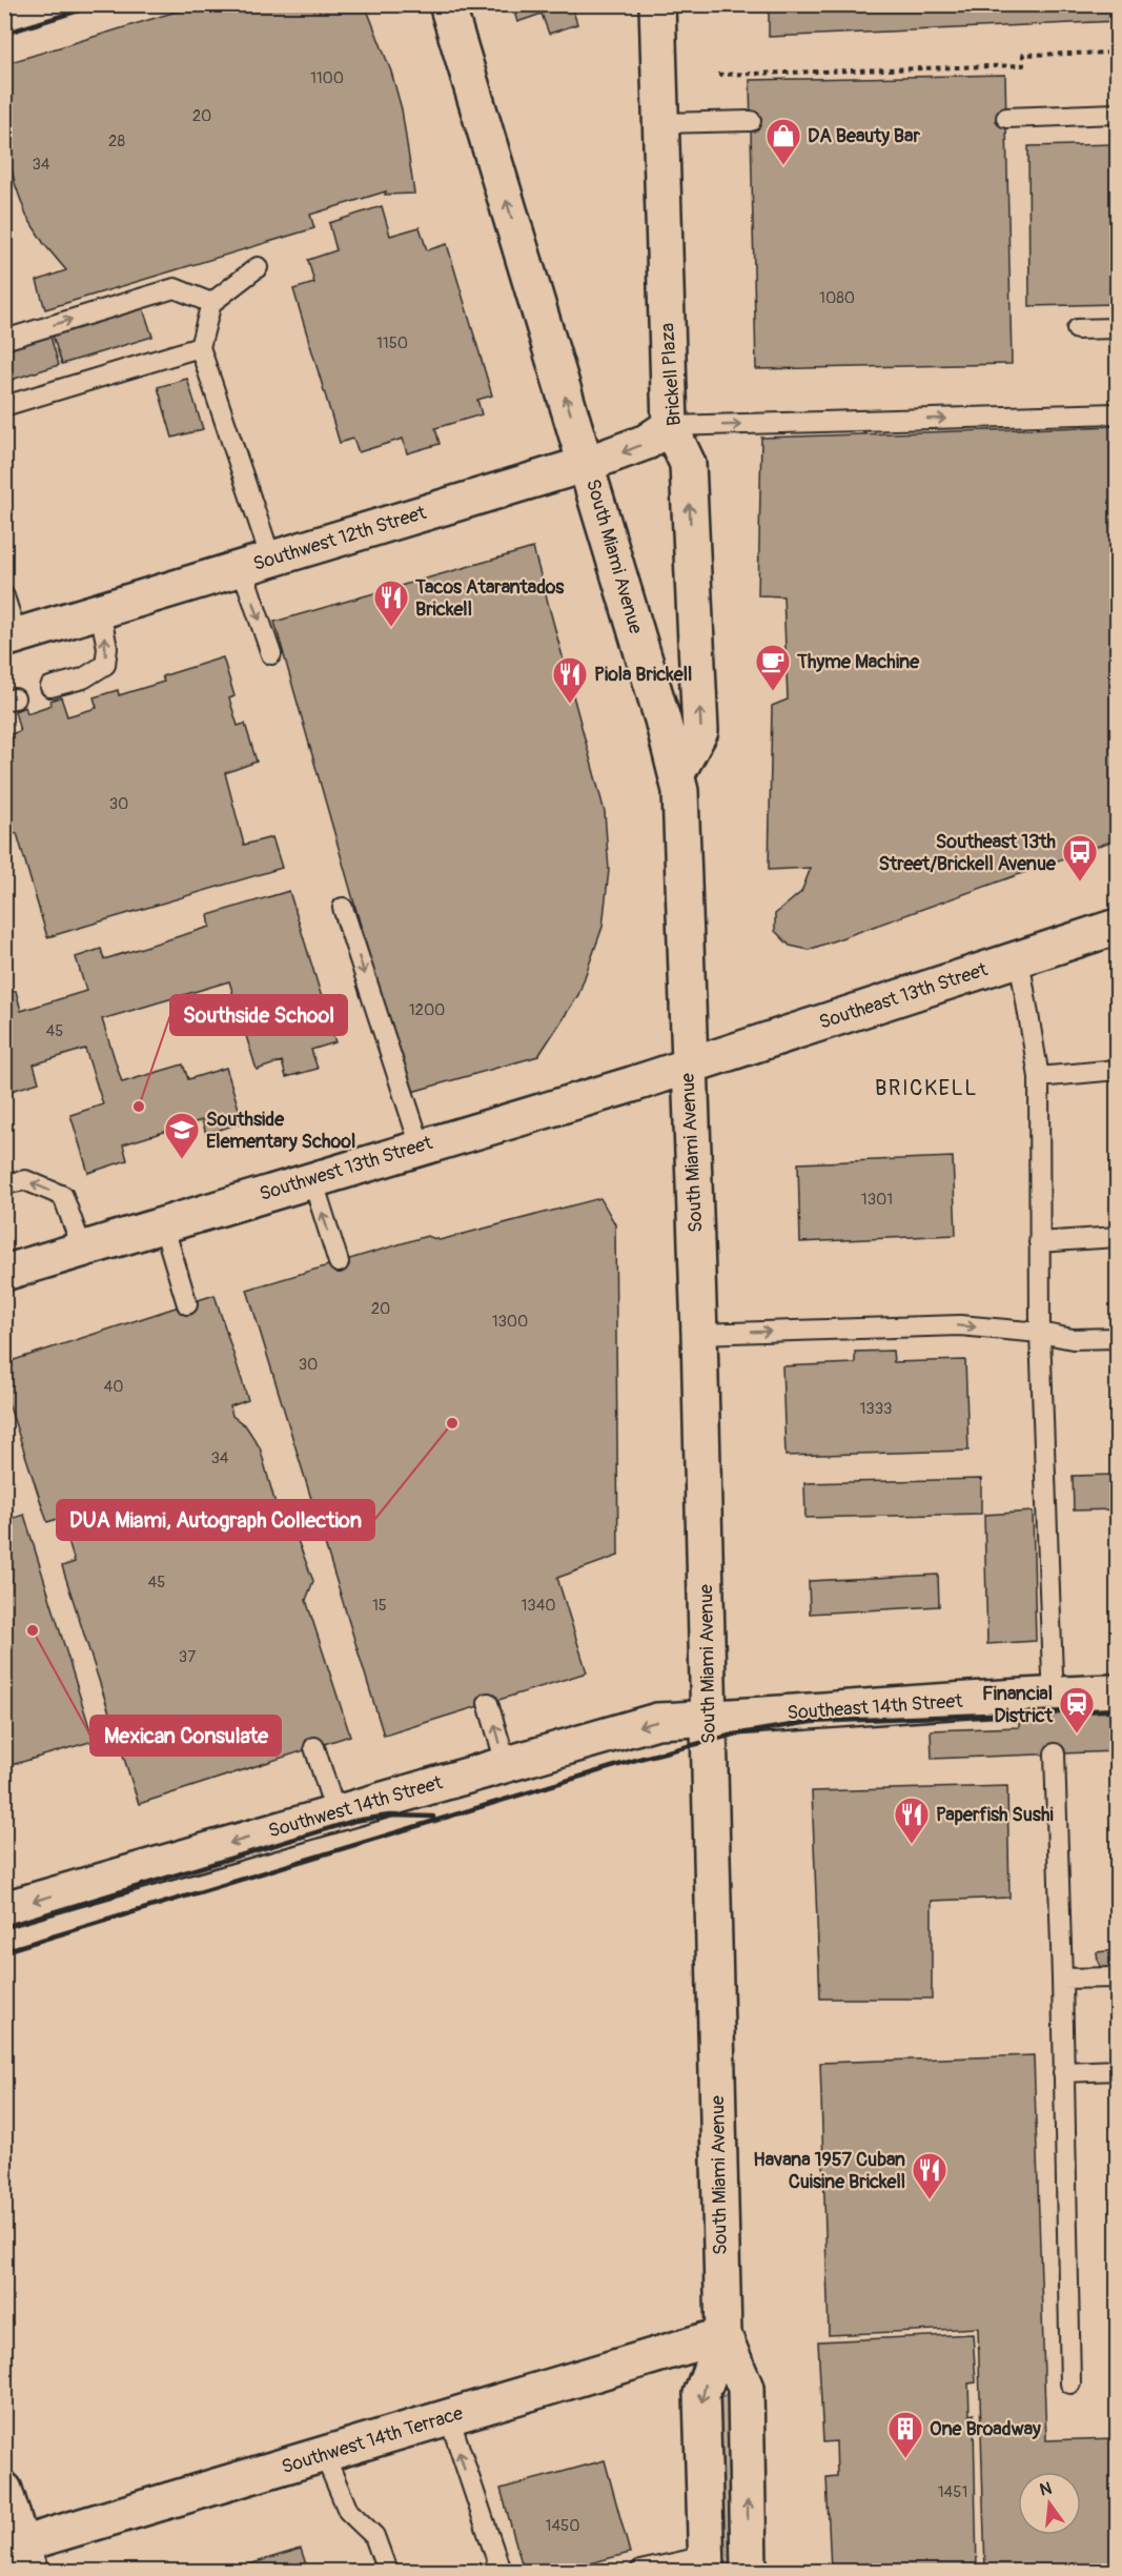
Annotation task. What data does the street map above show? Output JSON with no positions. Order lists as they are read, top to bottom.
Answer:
{
  "streets": {
    "main road": [
      "Brickell Plaza",
      "Southwest 12th Street",
      "South Miami Avenue",
      "Southeast 13th Street",
      "Southwest 13th Street",
      "Southeast 14th Street",
      "Southwest 14th Street",
      "Southwest 14th Terrace"
    ]
  },
  "crossings": [
    ["Brickell Plaza", "Southwest 12th Street"],
    ["Brickell Plaza", "South Miami Avenue"],
    ["Southwest 12th Street", "South Miami Avenue"],
    ["South Miami Avenue", "Southeast 13th Street"],
    ["South Miami Avenue", "Southwest 13th Street"],
    ["South Miami Avenue", "Southeast 14th Street"],
    ["South Miami Avenue", "Southwest 14th Street"],
    ["South Miami Avenue", "Southwest 14th Terrace"],
    ["Southeast 13th Street", "Southwest 13th Street"],
    ["Southeast 14th Street", "Southwest 14th Street"]
  ],
  "one_way": ["Brickell Plaza", "Southwest 14th Street"],
  "districts": ["BRICKELL"],
  "places": {
    "shop": ["DA Beauty Bar"],
    "restaurant": [
      "Tacos Atarantados Brickell",
      "Piola Brickell",
      "Paperfish Sushi",
      "Havana 1957 Cuban Cuisine Brickell"
    ],
    "cafe": ["Thyme Machine"],
    "bus stop": ["Southeast 13th Street/Brickell Avenue"],
    "other": ["Southside School", "DUA Miami, Autograph Collection", "Mexican Consulate"],
    "school or university": ["Southside Elementary School"],
    "station": ["Financial District"],
    "building": ["One Broadway"]
  },
  "house_numbers": [
    "1100",
    "20",
    "28",
    "34",
    "1080",
    "1150",
    "30",
    "1200",
    "45",
    "1301",
    "20",
    "1300",
    "30",
    "40",
    "1333",
    "34",
    "45",
    "15",
    "1340",
    "37",
    "1451",
    "1450"
  ],
  "north": "top"
}
